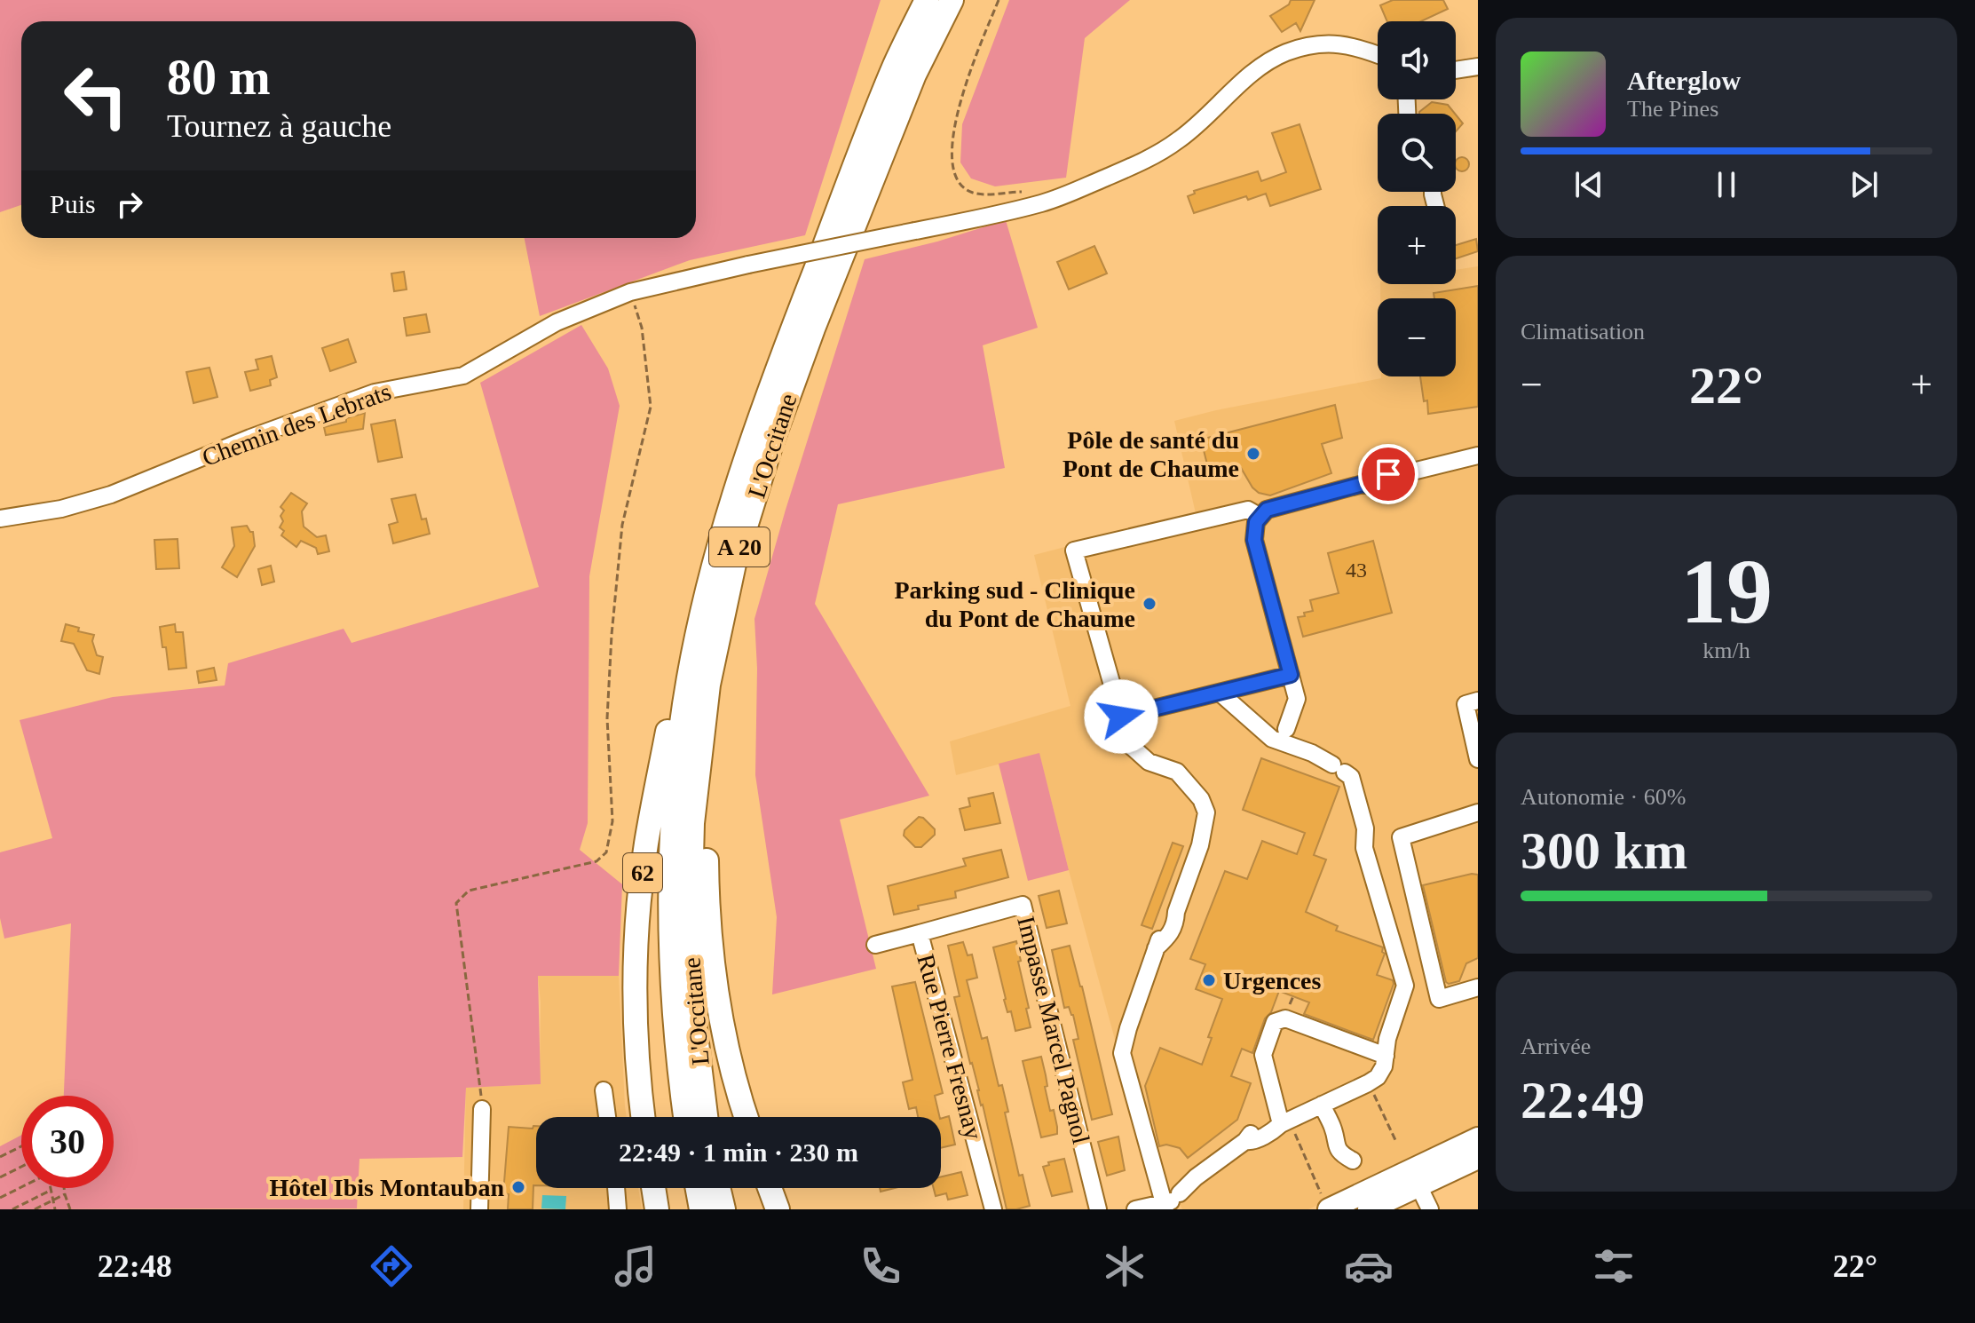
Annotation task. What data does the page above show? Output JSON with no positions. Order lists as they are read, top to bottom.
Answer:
{
  "streets": {
    "highway": ["L'Occitane", "A 20", "62"],
    "street": ["Chemin des Lebrats", "Impasse Marcel Pagnol", "Rue Pierre Fresnay"]
  },
  "crossings": [
    ["L'Occitane", "62"],
    ["Impasse Marcel Pagnol", "Rue Pierre Fresnay"]
  ],
  "places": [
    "Pôle de santé du Pont de Chaume",
    "Parking sud - Clinique du Pont de Chaume",
    "Urgences",
    "Hôtel Ibis Montauban"
  ],
  "house_numbers": ["43"],
  "page": {
    "map_buttons": ["+", "−"],
    "turn": ["80 m", "Tournez à gauche"],
    "song": ["Afterglow", "The Pines"],
    "then": "Puis",
    "tile": [
      "Climatisation",
      ["19", "km/h"],
      ["Autonomie · 60%", "300 km"],
      ["Arrivée", "22:49"]
    ],
    "heat": ["−", "22°", "+"],
    "limit": "30",
    "trip": "22:49 · 1 min · 230 m",
    "tabs": ["22:48", "22°"]
  }
}
